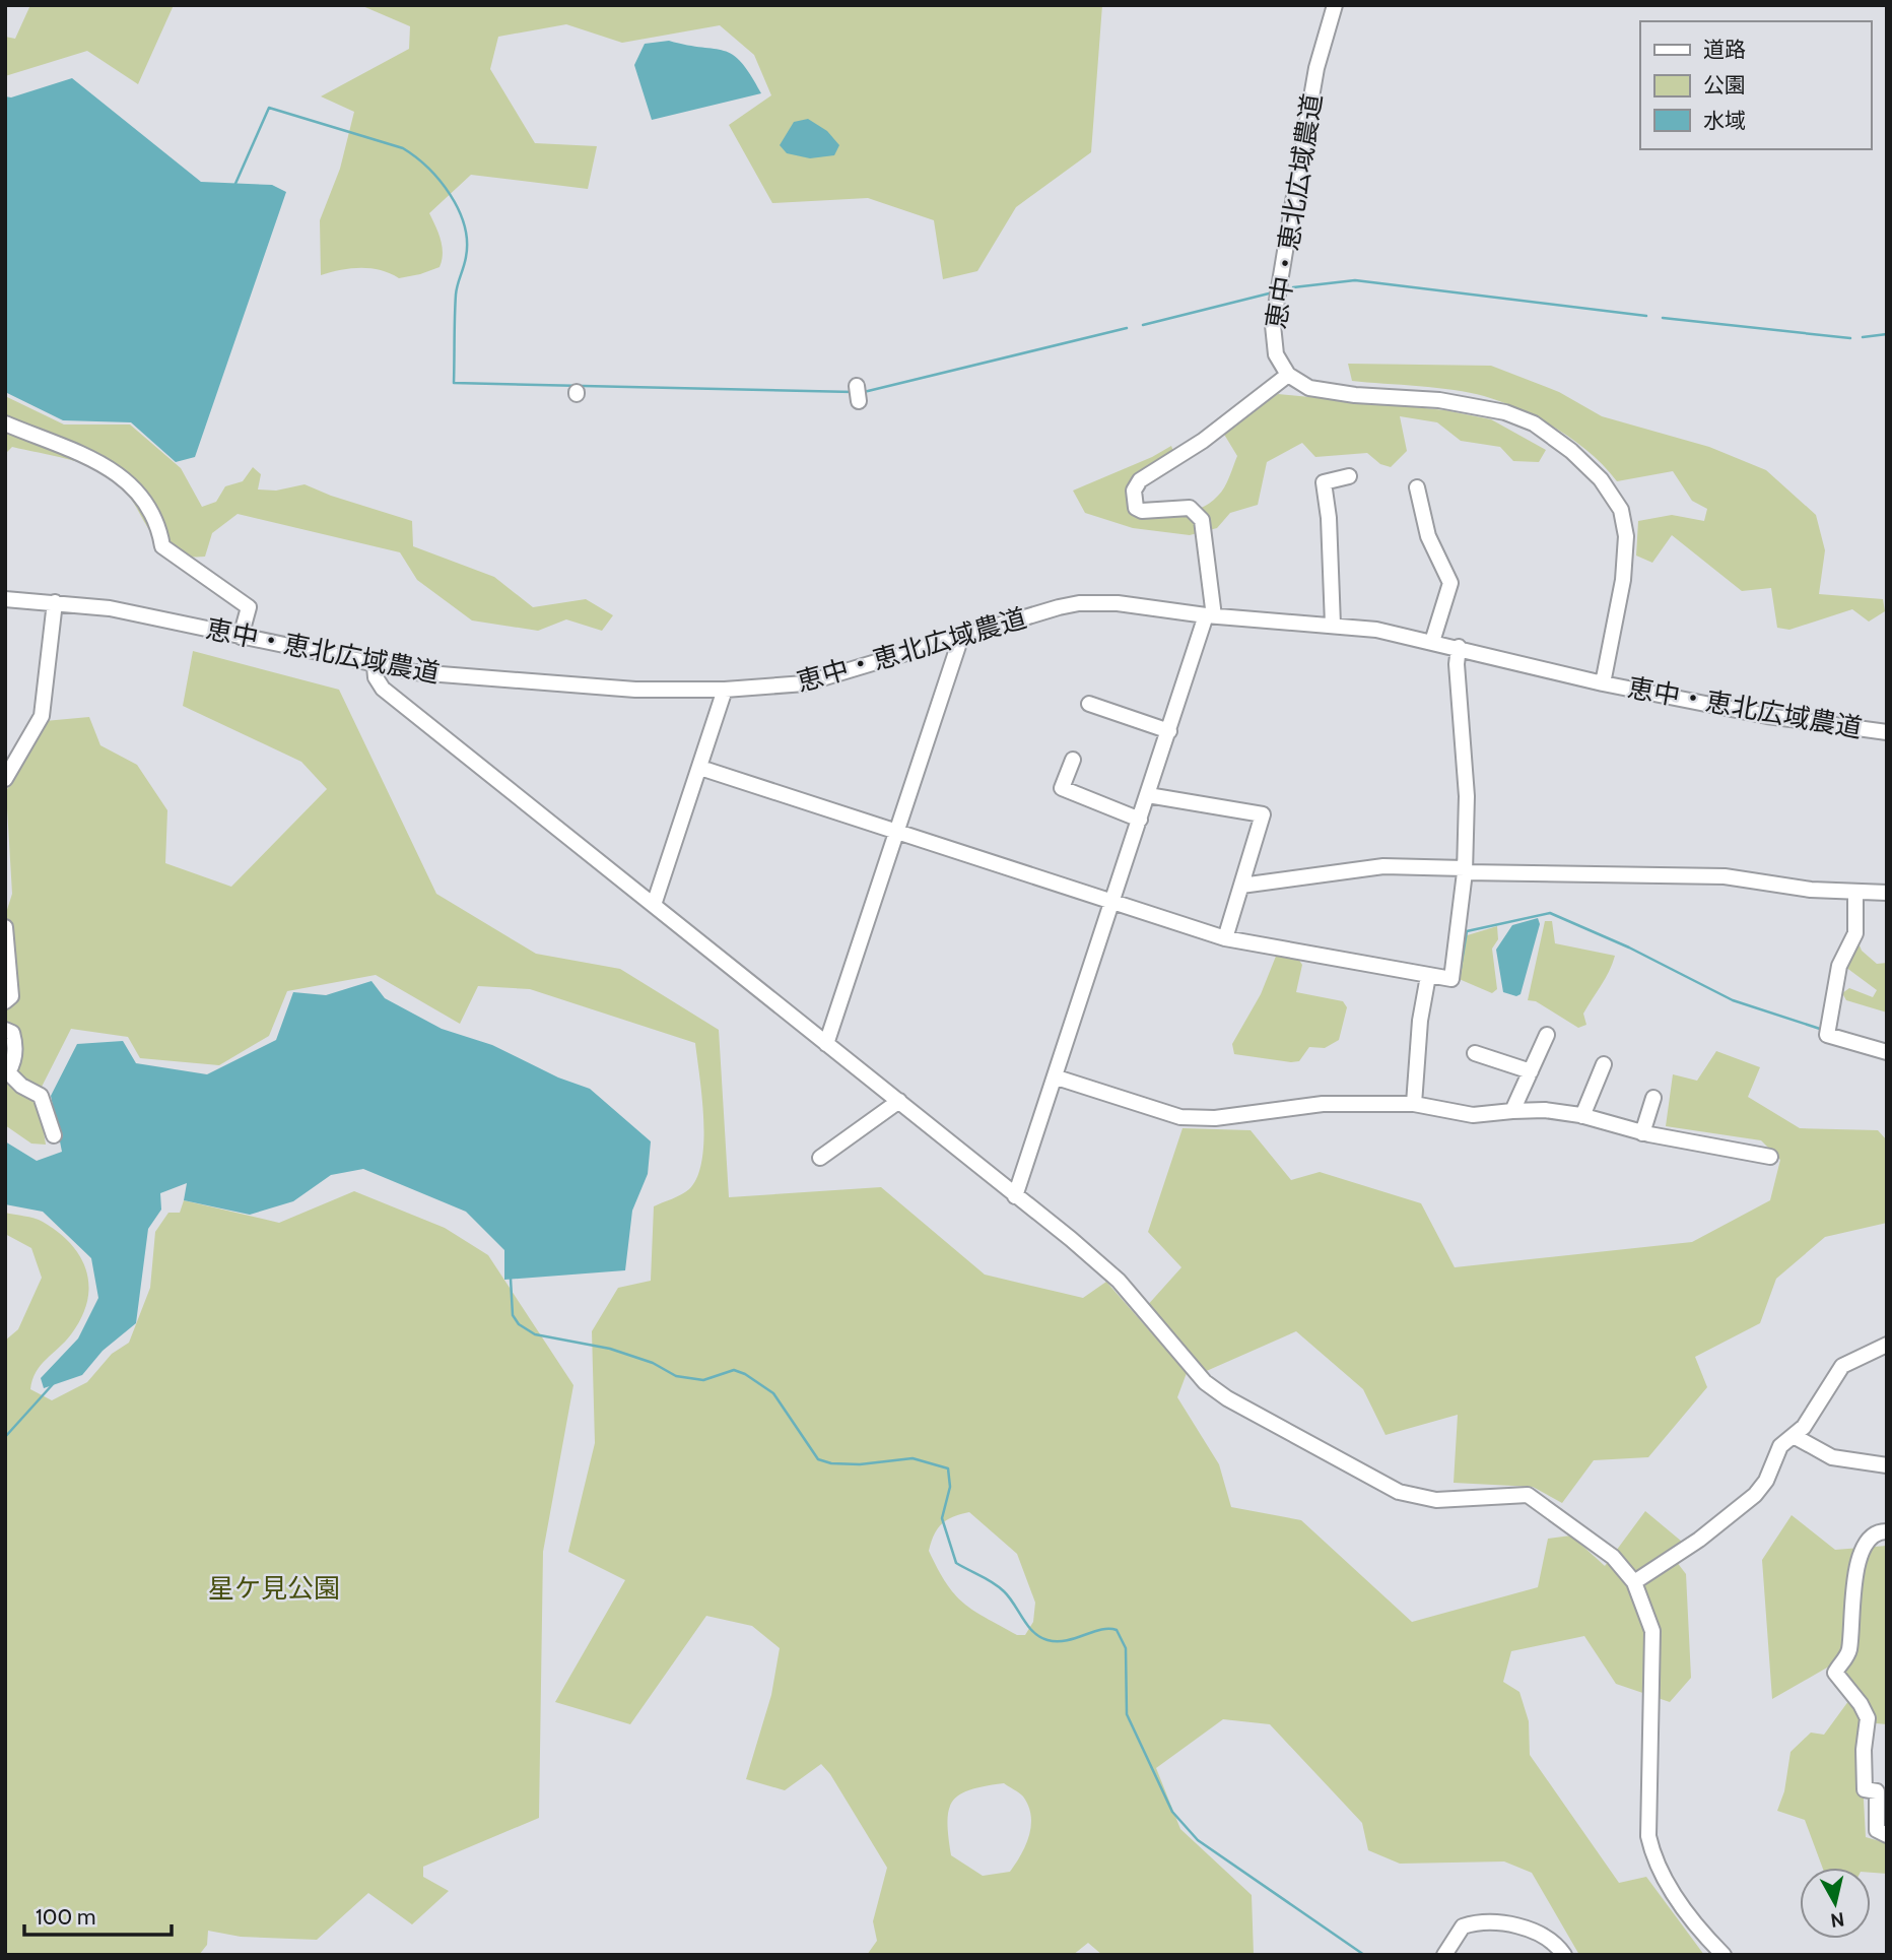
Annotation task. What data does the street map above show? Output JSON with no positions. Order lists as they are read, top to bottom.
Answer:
{
  "streets": {
    "street": ["恵中・恵北広域農道"]
  },
  "parks": ["星ケ見公園"],
  "legend": ["道路", "公園", "水域"],
  "scale_bar": "100 m",
  "north": "bottom"
}
